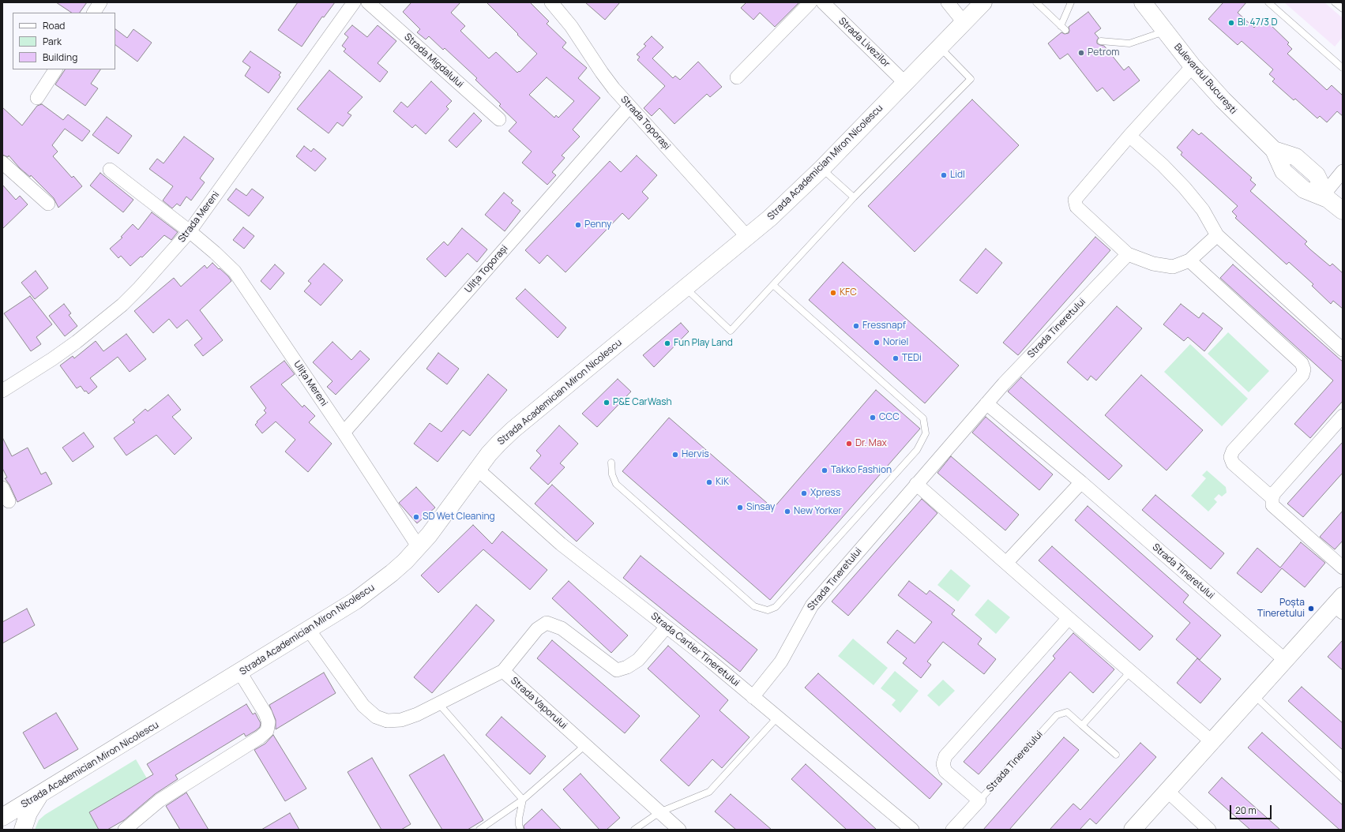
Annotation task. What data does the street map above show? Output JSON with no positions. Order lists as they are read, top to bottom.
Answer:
{
  "streets": {
    "street": [
      "Strada Livezilor",
      "Strada Migdalului",
      "Bulevardul București",
      "Strada Toporași",
      "Strada Academician Miron Nicolescu",
      "Strada Mereni",
      "Ulița Toporași",
      "Strada Tineretului",
      "Ulița Mereni",
      "Strada Cartier Tineretului",
      "Strada Vaporului"
    ]
  },
  "crossings": [
    ["Strada Livezilor", "Strada Academician Miron Nicolescu"],
    ["Strada Toporași", "Strada Academician Miron Nicolescu"],
    ["Strada Toporași", "Ulița Toporași"],
    ["Strada Academician Miron Nicolescu", "Ulița Mereni"],
    ["Strada Academician Miron Nicolescu", "Strada Cartier Tineretului"],
    ["Strada Mereni", "Ulița Mereni"],
    ["Ulița Toporași", "Ulița Mereni"],
    ["Strada Tineretului", "Strada Cartier Tineretului"],
    ["Strada Cartier Tineretului", "Strada Vaporului"]
  ],
  "places": [
    "Bl. 47/3 D",
    "Petrom",
    "Lidl",
    "Penny",
    "KFC",
    "Fressnapf",
    "Noriel",
    "Fun Play Land",
    "TEDi",
    "P&E CarWash",
    "CCC",
    "Dr. Max",
    "Hervis",
    "Takko Fashion",
    "KiK",
    "Xpress",
    "Sinsay",
    "New Yorker",
    "SD Wet Cleaning",
    "Poșta Tineretului"
  ],
  "legend": ["Road", "Park", "Building"],
  "scale_bar": "20 m"
}
